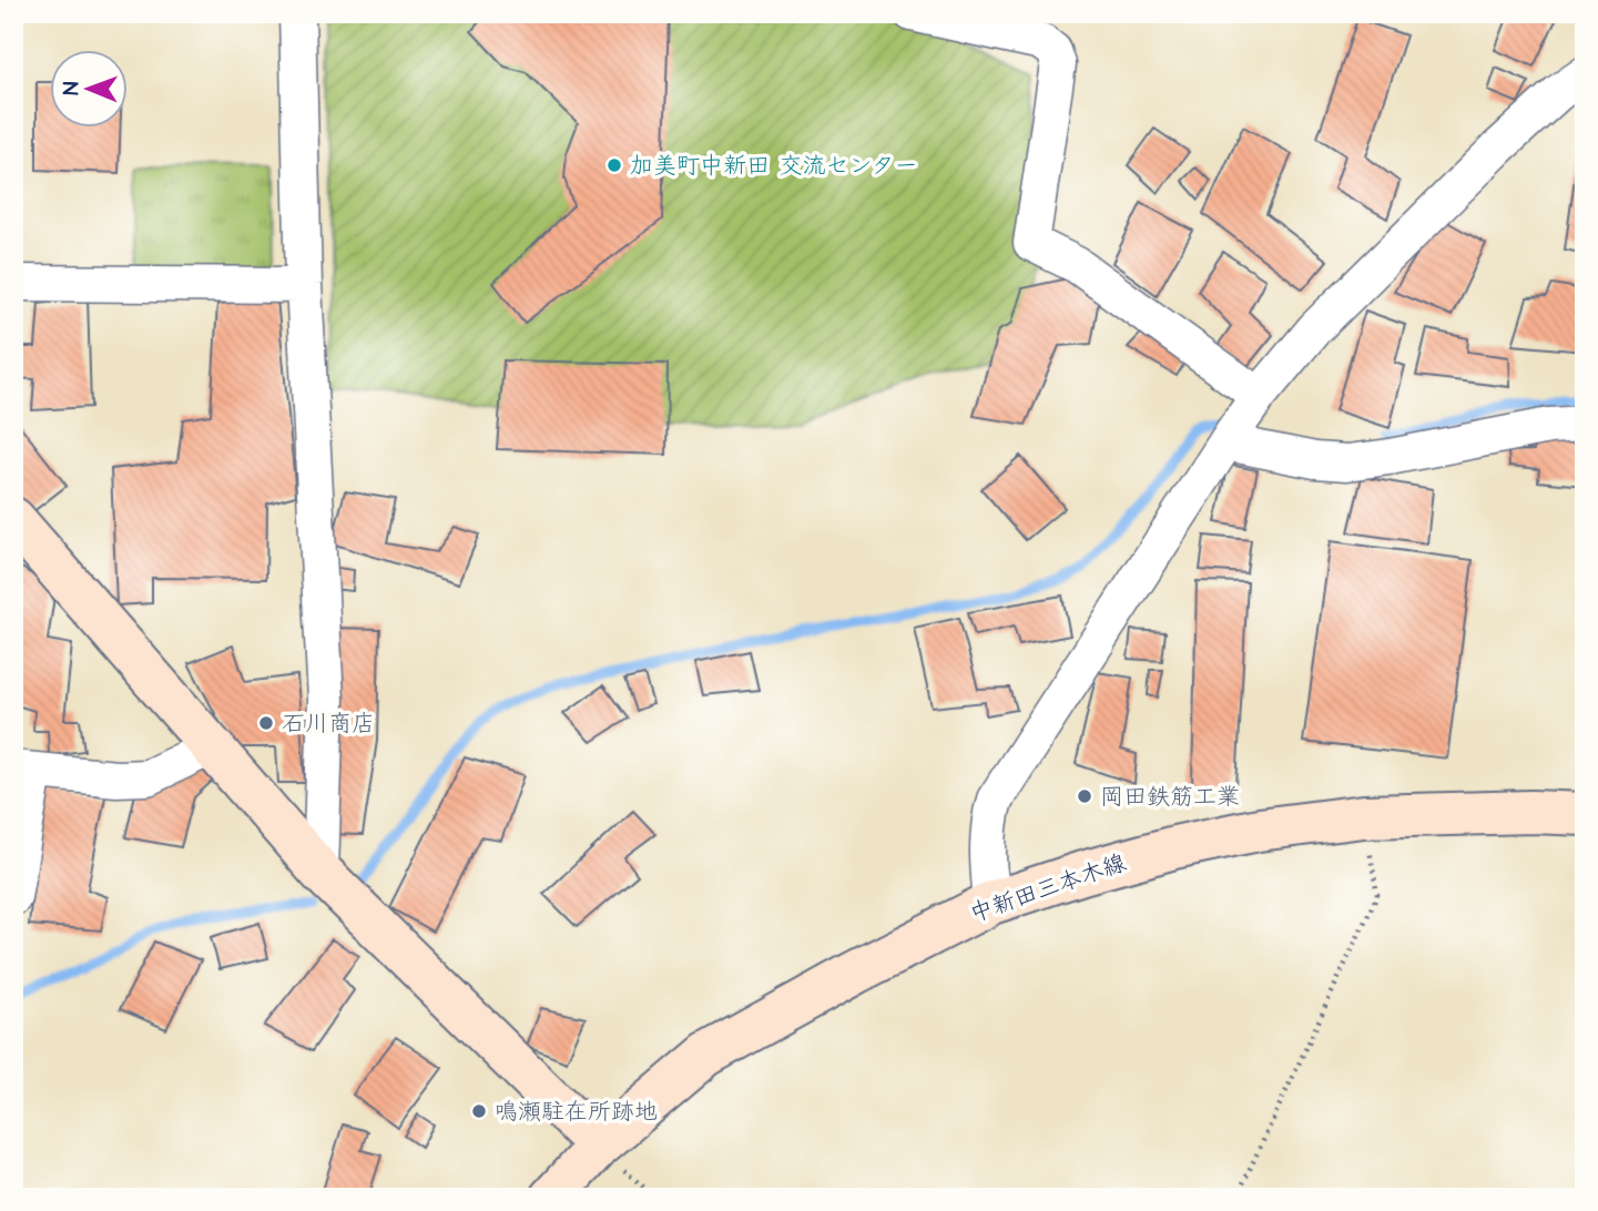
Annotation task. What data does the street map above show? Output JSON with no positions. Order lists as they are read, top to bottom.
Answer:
{
  "streets": {
    "main road": ["中新田三本木線"]
  },
  "places": [
    "加美町中新田 交流センター",
    "石川商店",
    "岡田鉄筋工業",
    "鳴瀬駐在所跡地"
  ],
  "north": "left"
}
